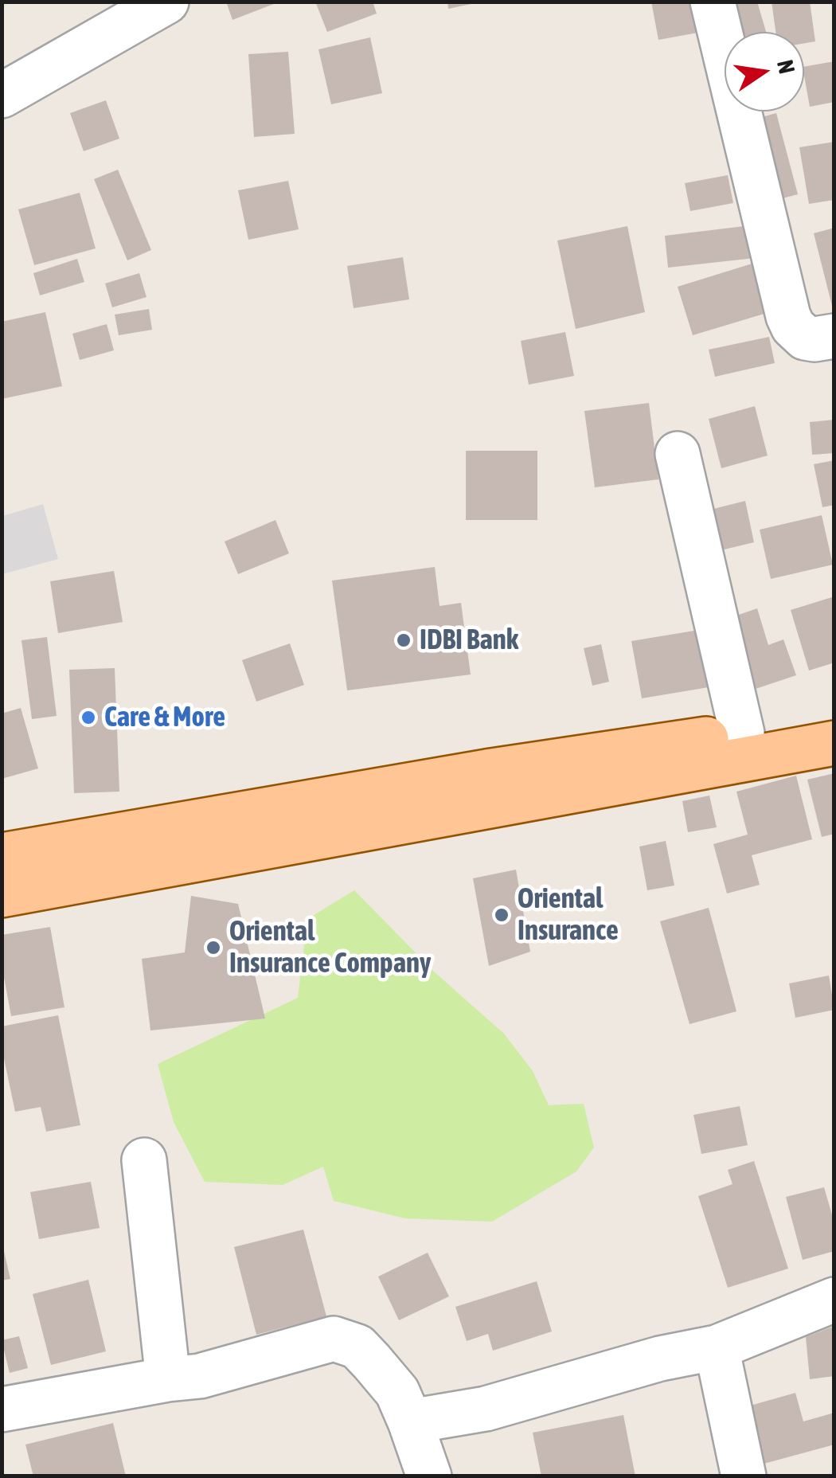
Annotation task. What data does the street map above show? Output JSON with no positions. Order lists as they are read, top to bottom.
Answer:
{
  "places": [
    "IDBI Bank",
    "Care & More",
    "Oriental Insurance",
    "Oriental Insurance Company"
  ],
  "north": "right"
}
